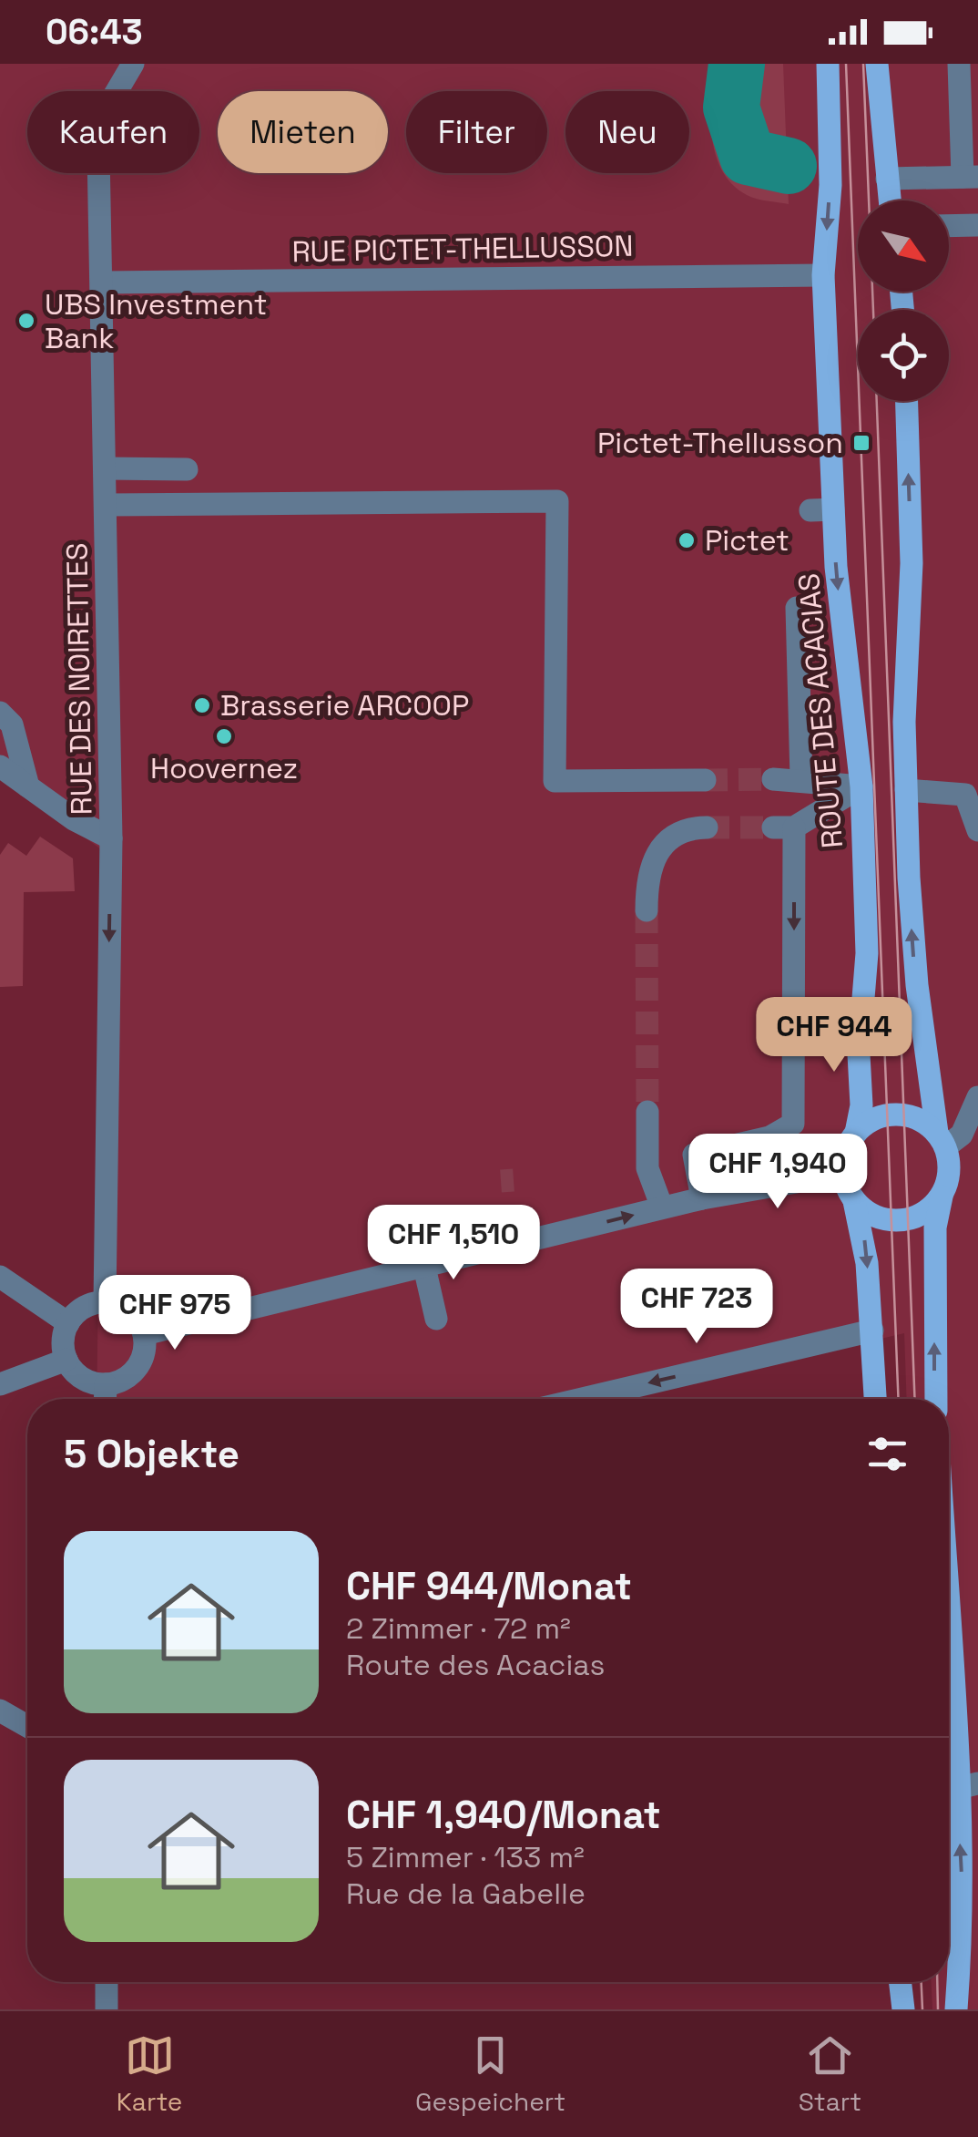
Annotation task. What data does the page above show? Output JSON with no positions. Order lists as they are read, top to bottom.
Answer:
{
  "streets": {
    "main road": ["ROUTE DES ACACIAS"],
    "street": ["RUE PICTET-THELLUSSON", "RUE DES NOIRETTES"]
  },
  "crossings": [
    ["RUE PICTET-THELLUSSON", "RUE DES NOIRETTES"],
    ["RUE PICTET-THELLUSSON", "ROUTE DES ACACIAS"]
  ],
  "one_way": ["RUE DES NOIRETTES"],
  "places": {
    "other": [
      "UBS Investment Bank",
      "Pictet",
      "Brasserie ARCOOP",
      "Hoovernez"
    ],
    "transit": ["Pictet-Thellusson"]
  },
  "north": "bottom right",
  "page": {
    "status": "06:43",
    "chip": [
      "Kaufen",
      "Mieten",
      "Filter",
      "Neu"
    ],
    "price": [
      "CHF 944",
      "CHF 1,940",
      "CHF 1,510",
      "CHF 723",
      "CHF 975"
    ],
    "heading": "5 Objekte",
    "list": [
      {
        "name": "CHF 944/Monat",
        "note": "2 Zimmer · 72 m² · Route des Acacias"
      },
      {
        "name": "CHF 1,940/Monat",
        "note": "5 Zimmer · 133 m² · Rue de la Gabelle"
      }
    ],
    "tabs": ["Karte", "Gespeichert", "Start"]
  }
}
